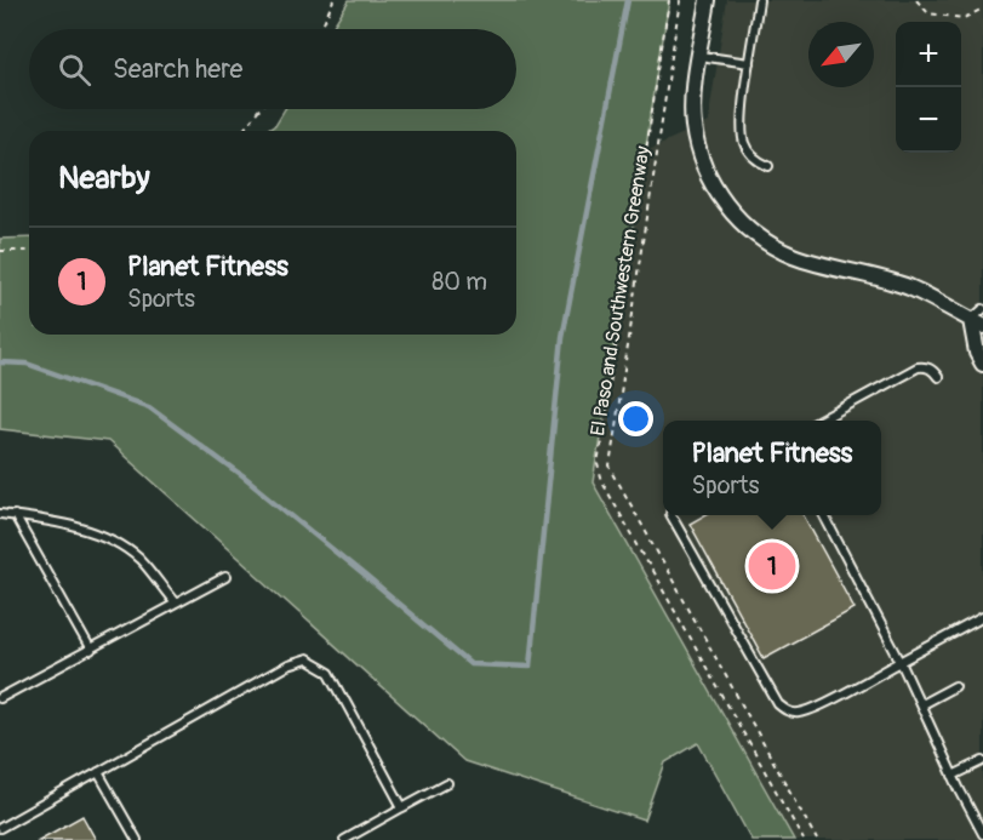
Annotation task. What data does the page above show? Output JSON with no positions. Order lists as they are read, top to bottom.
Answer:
{
  "streets": {
    "path": ["El Paso and Southwestern Greenway"]
  },
  "north": "bottom left",
  "page": {
    "map_buttons": ["+", "−"],
    "search": "Search here",
    "heading": "Nearby",
    "list": [
      {
        "mark": "1",
        "name": "Planet Fitness",
        "note": "Sports",
        "value": "80 m"
      }
    ],
    "popup": ["Planet Fitness", "Sports"],
    "pins": "1"
  }
}
